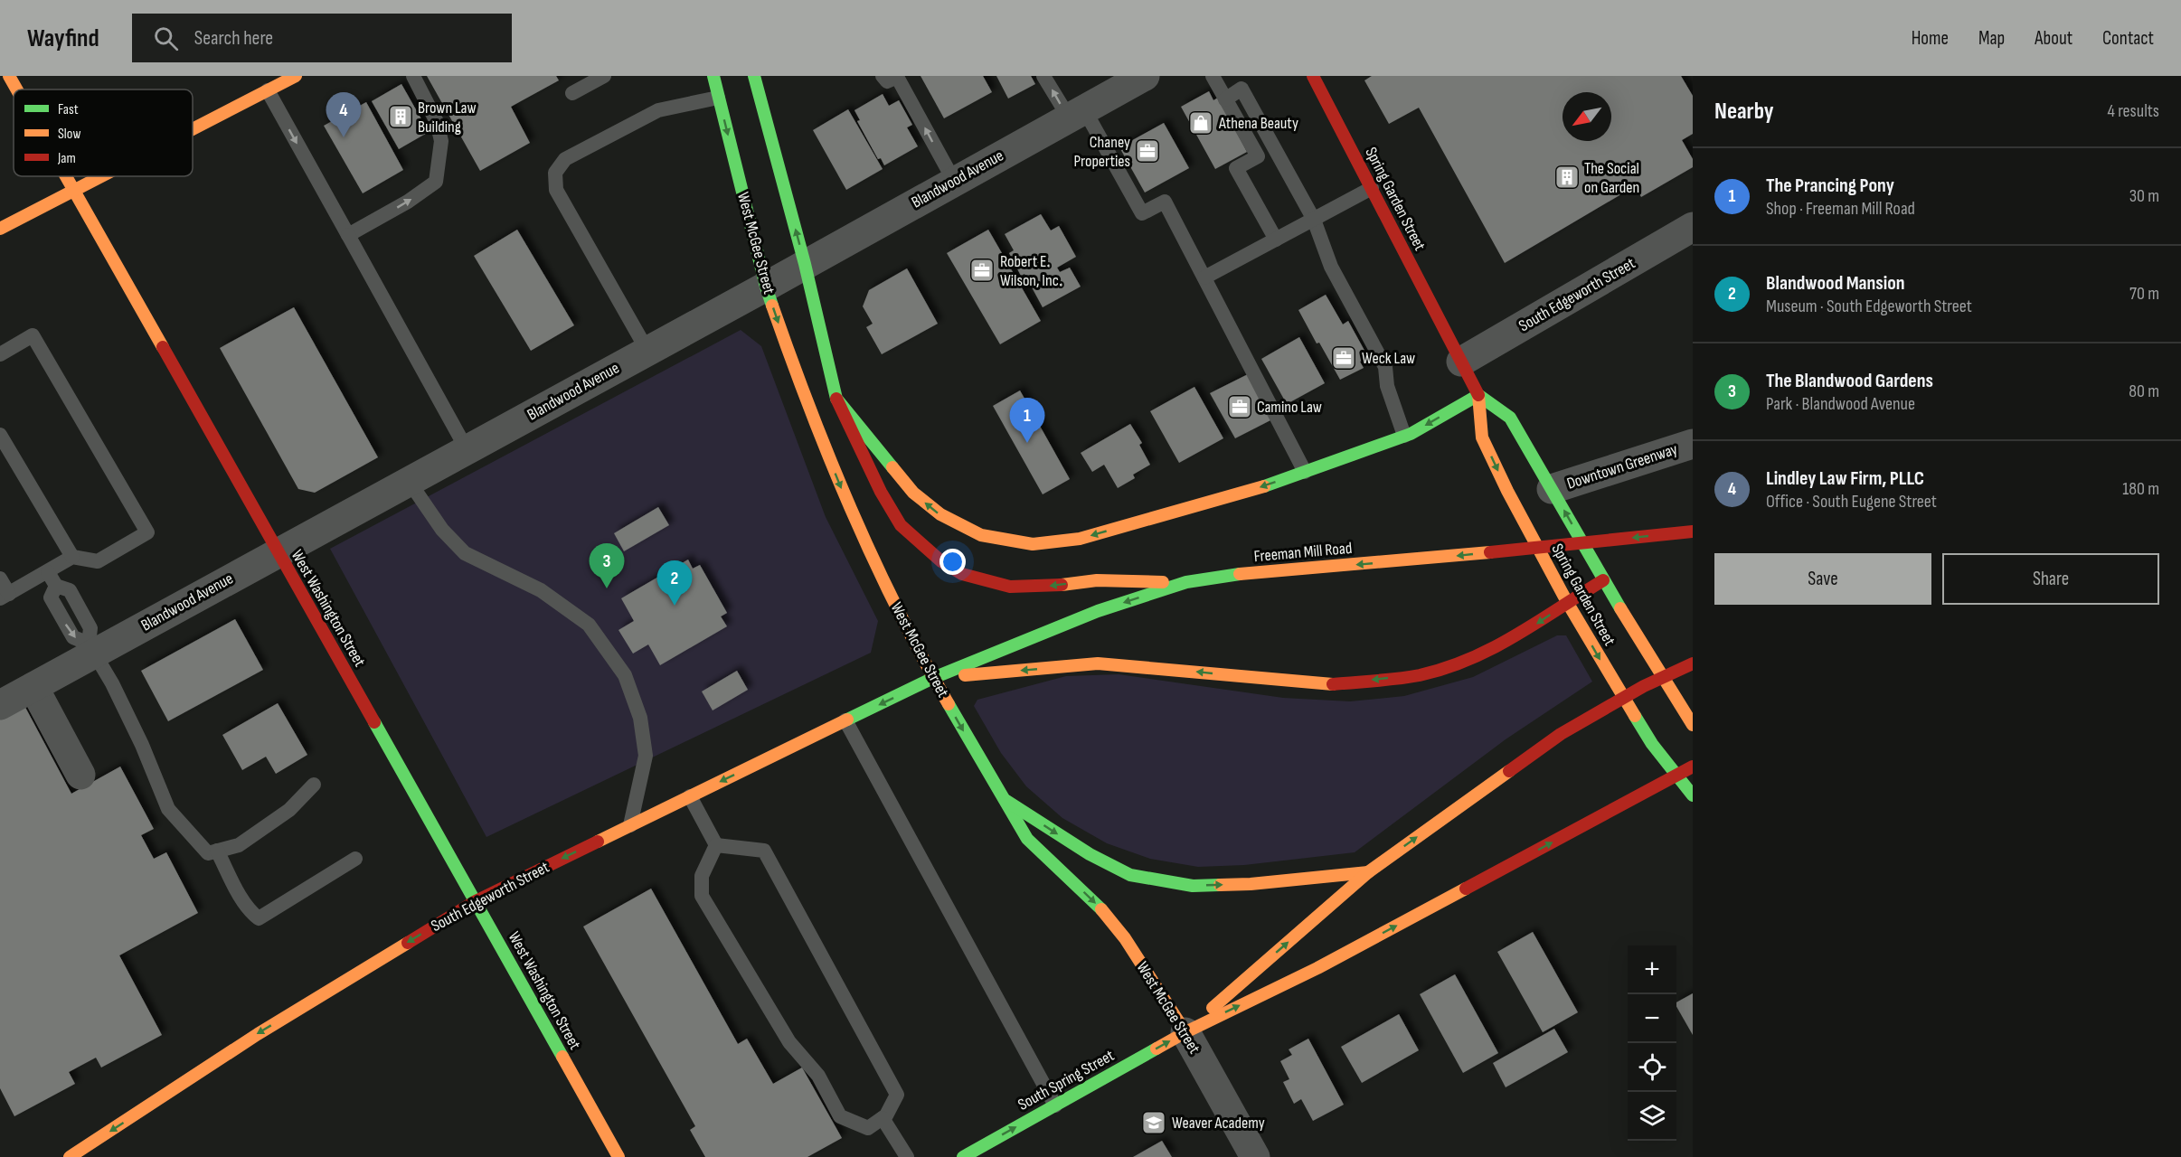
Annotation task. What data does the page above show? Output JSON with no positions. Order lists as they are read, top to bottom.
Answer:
{
  "streets": {
    "main road": [
      "Spring Garden Street",
      "West McGee Street",
      "South Edgeworth Street",
      "Freeman Mill Road",
      "West Washington Street",
      "South Spring Street"
    ],
    "street": ["Blandwood Avenue", "Downtown Greenway"]
  },
  "crossings": [
    ["Blandwood Avenue", "West McGee Street"],
    ["Blandwood Avenue", "West Washington Street"],
    ["Spring Garden Street", "South Edgeworth Street"],
    ["Spring Garden Street", "Downtown Greenway"],
    ["West McGee Street", "South Edgeworth Street"],
    ["West McGee Street", "Freeman Mill Road"],
    ["West McGee Street", "South Spring Street"],
    ["South Edgeworth Street", "Freeman Mill Road"],
    ["South Edgeworth Street", "West Washington Street"]
  ],
  "one_way": ["South Edgeworth Street", "South Spring Street"],
  "places": {
    "building": ["Brown Law Building", "The Social on Garden"],
    "shop": ["Athena Beauty"],
    "office": [
      "Chaney Properties",
      "Robert E. Wilson, Inc.",
      "Weck Law",
      "Camino Law"
    ],
    "school or university": ["Weaver Academy"]
  },
  "legend": ["Fast", "Slow", "Jam"],
  "north": "bottom left",
  "page": {
    "header": "Wayfind",
    "search": "Search here",
    "nav": [
      "Home",
      "Map",
      "About",
      "Contact"
    ],
    "heading": ["Nearby", "4 results"],
    "pins": [
      "4",
      "1",
      "3",
      "2"
    ],
    "list": [
      {
        "mark": "1",
        "name": "The Prancing Pony",
        "note": "Shop · Freeman Mill Road",
        "value": "30 m"
      },
      {
        "mark": "2",
        "name": "Blandwood Mansion",
        "note": "Museum · South Edgeworth Street",
        "value": "70 m"
      },
      {
        "mark": "3",
        "name": "The Blandwood Gardens",
        "note": "Park · Blandwood Avenue",
        "value": "80 m"
      },
      {
        "mark": "4",
        "name": "Lindley Law Firm, PLLC",
        "note": "Office · South Eugene Street",
        "value": "180 m"
      }
    ],
    "buttons": ["Save", "Share"],
    "map_buttons": ["+", "−"]
  }
}
